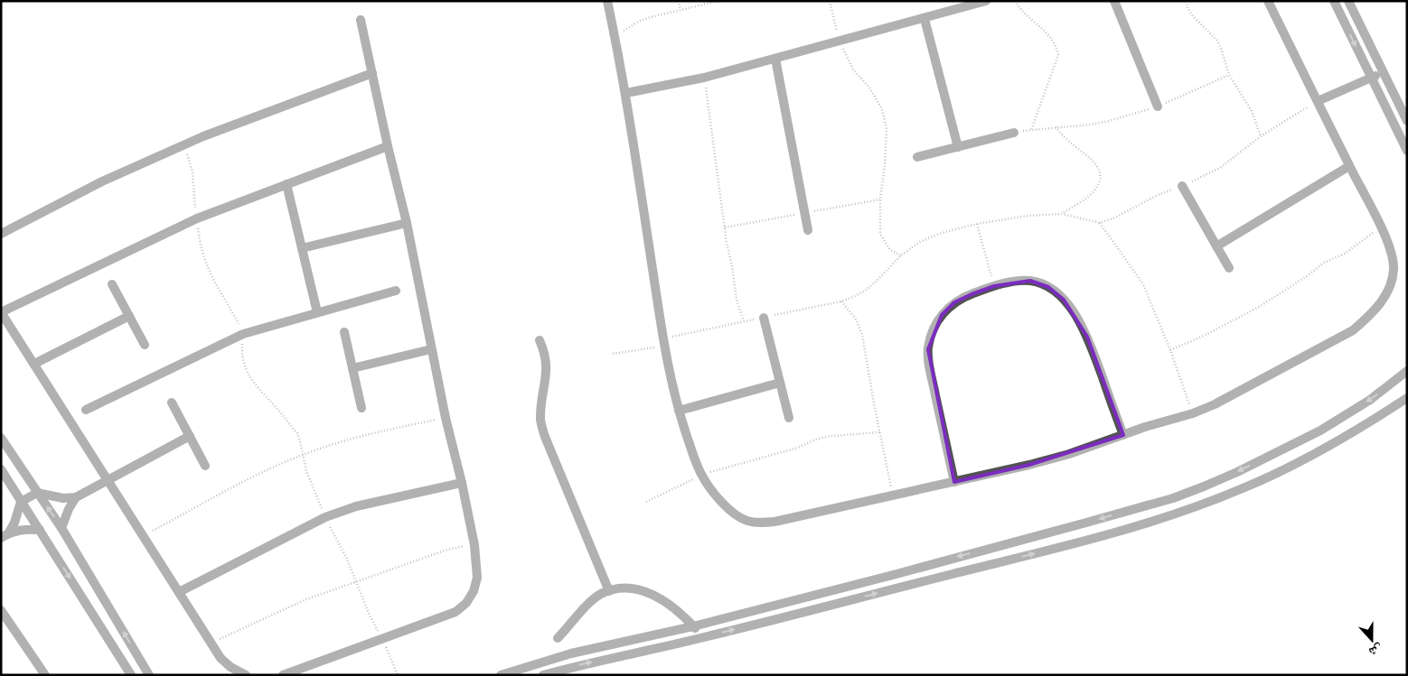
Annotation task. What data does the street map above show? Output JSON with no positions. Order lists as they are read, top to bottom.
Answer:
{
  "north": "bottom"
}
